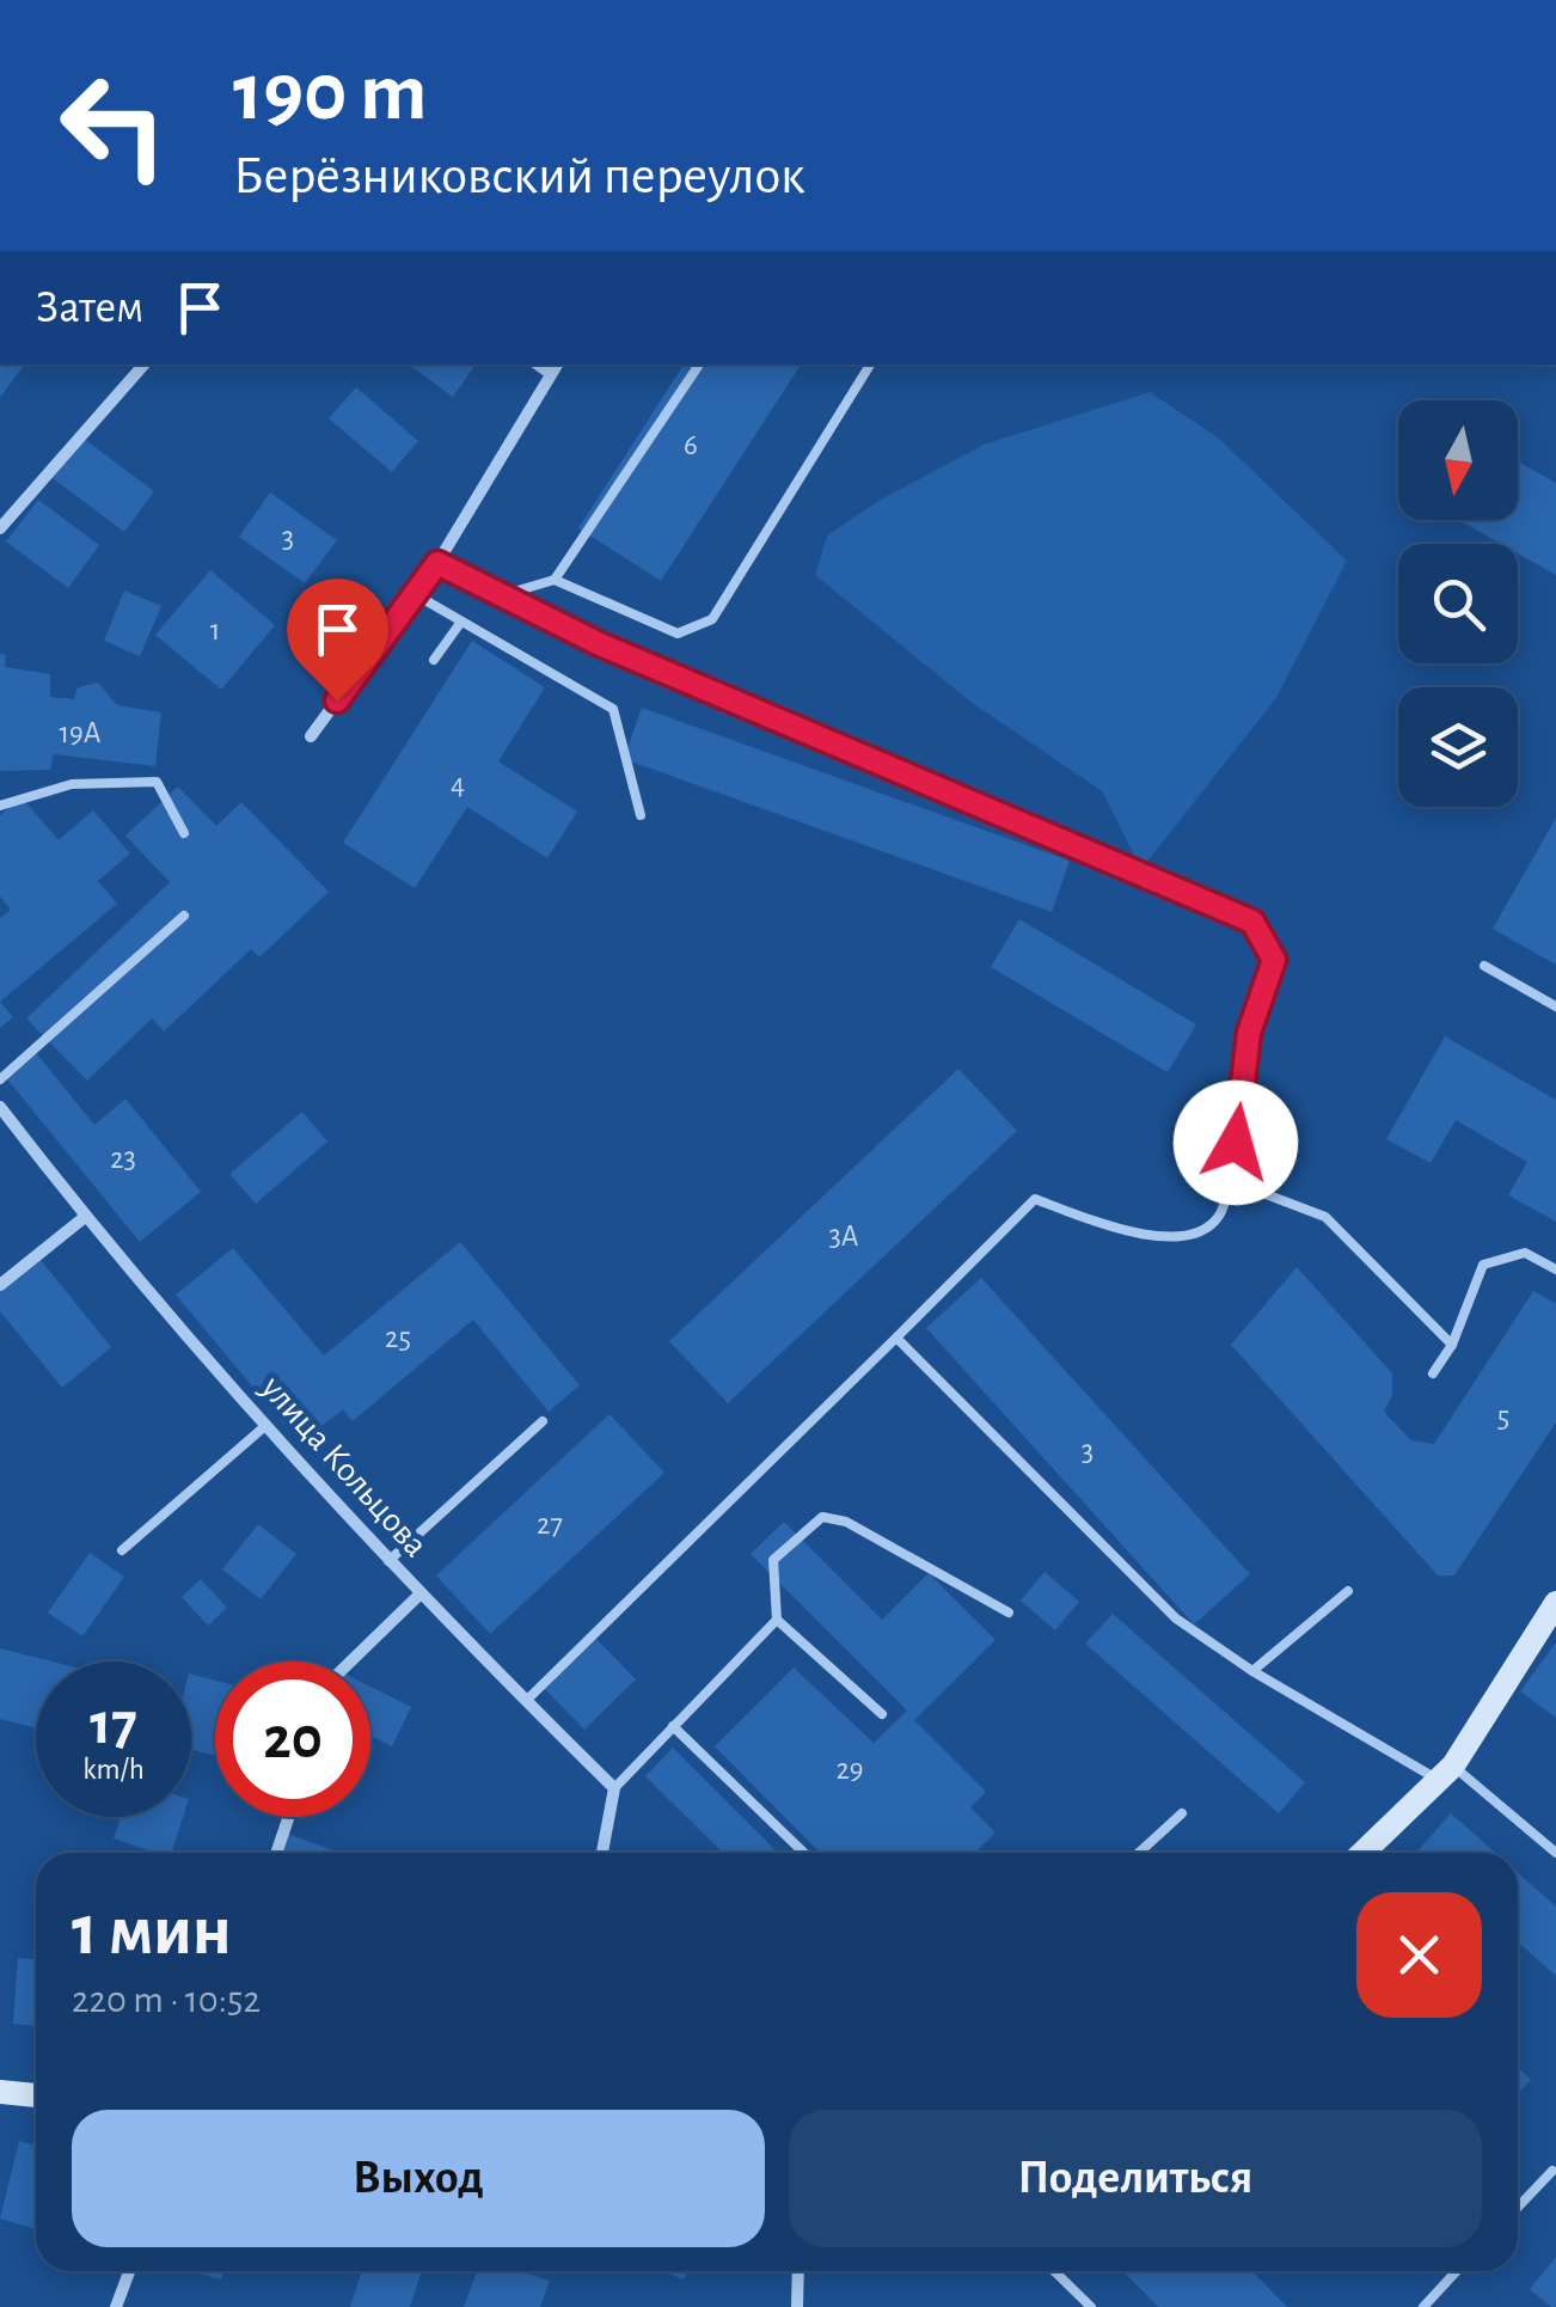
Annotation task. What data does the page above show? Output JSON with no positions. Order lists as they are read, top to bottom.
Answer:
{
  "streets": {
    "street": ["улица Кольцова"]
  },
  "house_numbers": [
    "6",
    "3",
    "1",
    "19А",
    "4",
    "23",
    "3А",
    "25",
    "5",
    "3",
    "27",
    "29"
  ],
  "north": "bottom",
  "page": {
    "turn": ["190 m", "Берёзниковский переулок"],
    "then": "Затем",
    "speed": "17 km/h",
    "limit": "20",
    "heading": ["1 мин", "220 m · 10:52"],
    "buttons": ["Выход", "Поделиться"]
  }
}
